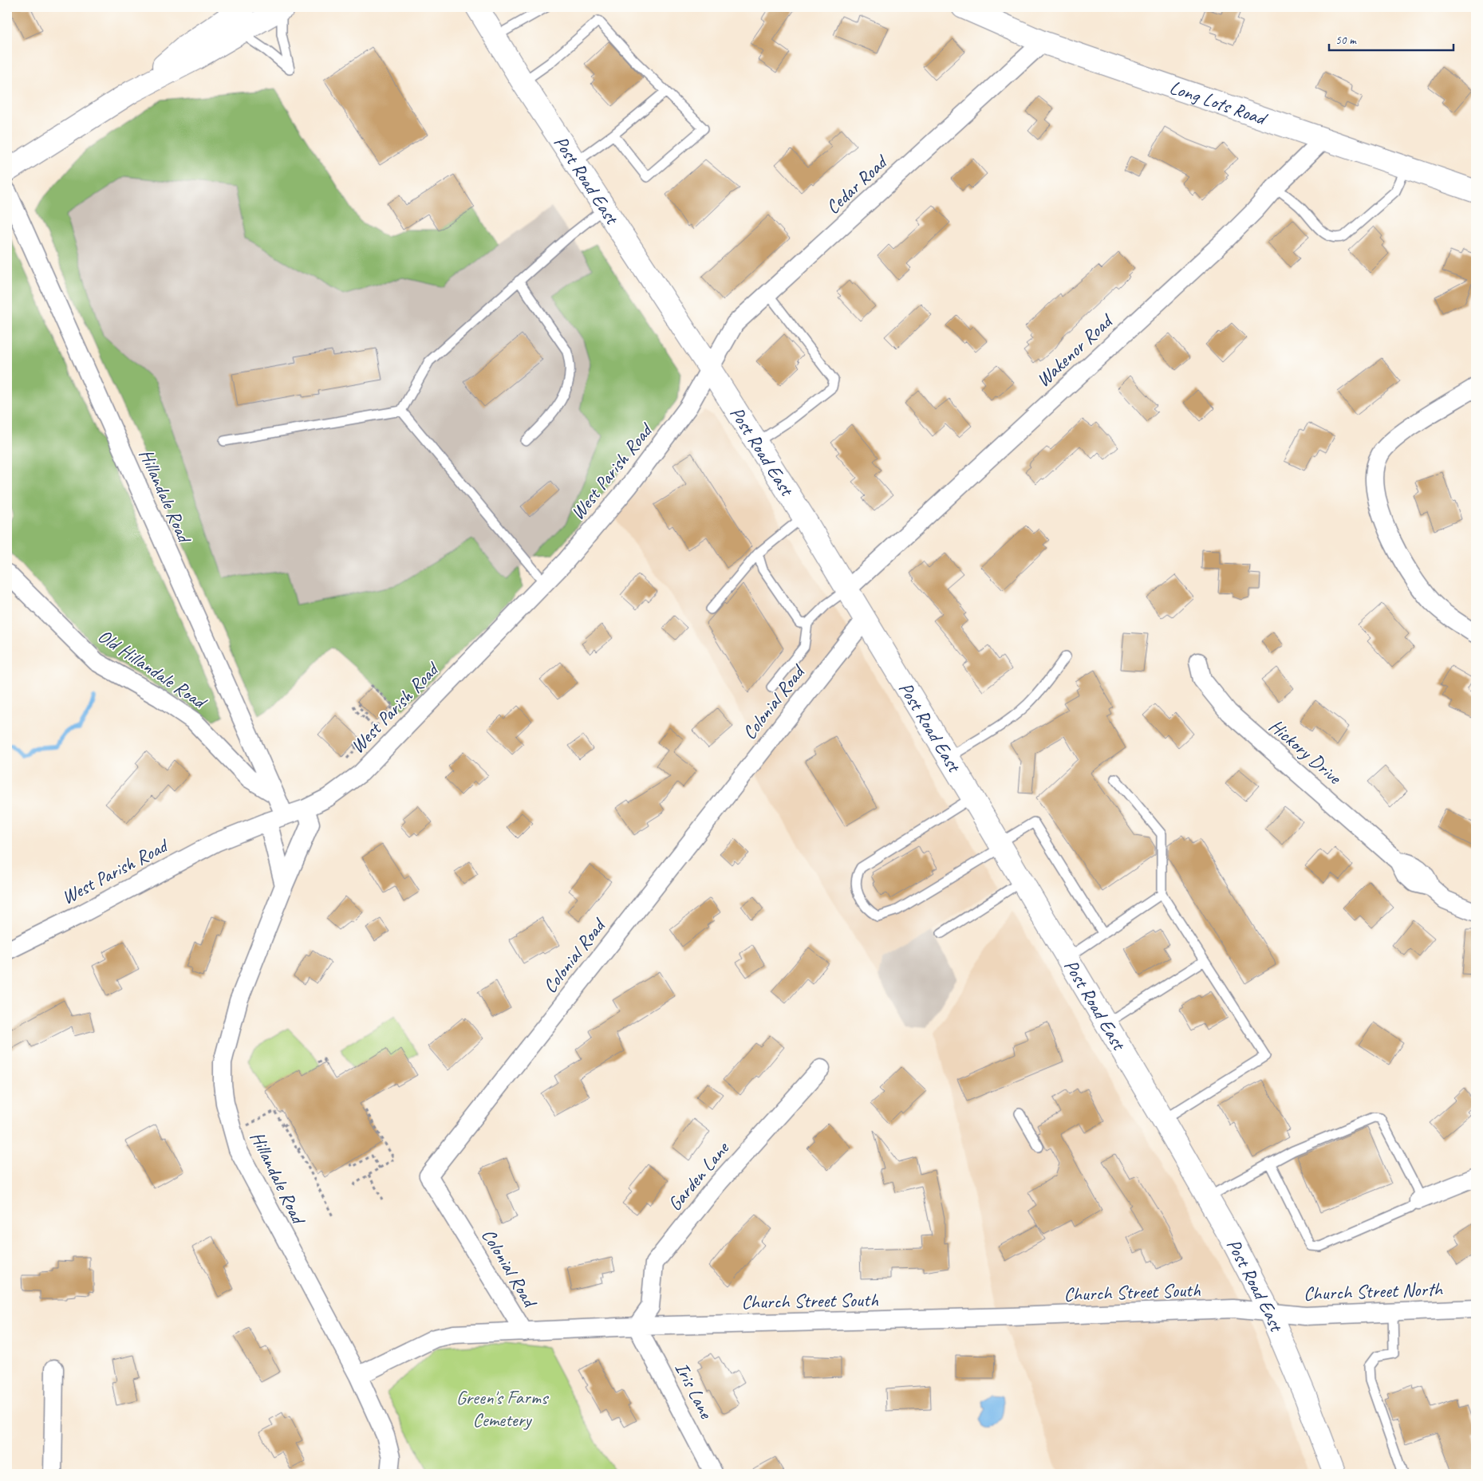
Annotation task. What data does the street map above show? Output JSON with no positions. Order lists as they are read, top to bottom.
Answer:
{
  "streets": {
    "main road": ["Long Lots Road", "Post Road East"],
    "street": [
      "Cedar Road",
      "Wakenor Road",
      "West Parish Road",
      "Hillandale Road",
      "Old Hillandale Road",
      "Colonial Road",
      "Hickory Drive",
      "Garden Lane",
      "Church Street North",
      "Church Street South",
      "Iris Lane"
    ]
  },
  "crossings": [
    ["Long Lots Road", "Cedar Road"],
    ["Long Lots Road", "Wakenor Road"],
    ["Post Road East", "Cedar Road"],
    ["Post Road East", "Wakenor Road"],
    ["Post Road East", "West Parish Road"],
    ["Post Road East", "Colonial Road"],
    ["Post Road East", "Church Street North"],
    ["Post Road East", "Church Street South"],
    ["Cedar Road", "West Parish Road"],
    ["West Parish Road", "Hillandale Road"],
    ["Hillandale Road", "Old Hillandale Road"],
    ["Hillandale Road", "Church Street South"],
    ["Colonial Road", "Church Street South"],
    ["Garden Lane", "Church Street South"],
    ["Garden Lane", "Iris Lane"],
    ["Church Street North", "Church Street South"],
    ["Church Street South", "Iris Lane"]
  ],
  "parks": ["Green's Farms Cemetery"],
  "scale_bar": "50 m"
}
